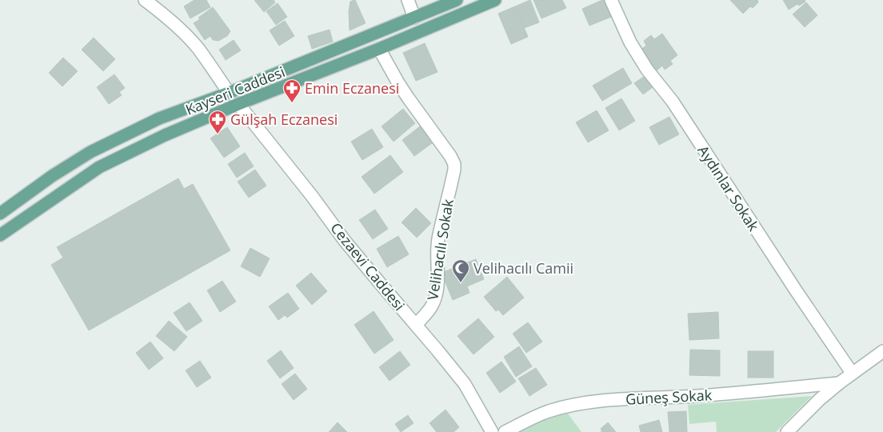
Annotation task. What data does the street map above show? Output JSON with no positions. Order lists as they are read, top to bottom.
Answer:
{
  "streets": {
    "main road": ["Kayseri Caddesi"],
    "street": [
      "Aydınlar Sokak",
      "Velihacılı Sokak",
      "Cezaevi Caddesi",
      "Güneş Sokak"
    ]
  },
  "crossings": [
    ["Kayseri Caddesi", "Velihacılı Sokak"],
    ["Kayseri Caddesi", "Cezaevi Caddesi"],
    ["Velihacılı Sokak", "Cezaevi Caddesi"]
  ],
  "places": {
    "pharmacy": ["Emin Eczanesi", "Gülşah Eczanesi"],
    "mosque": ["Velihacılı Camii"]
  }
}
